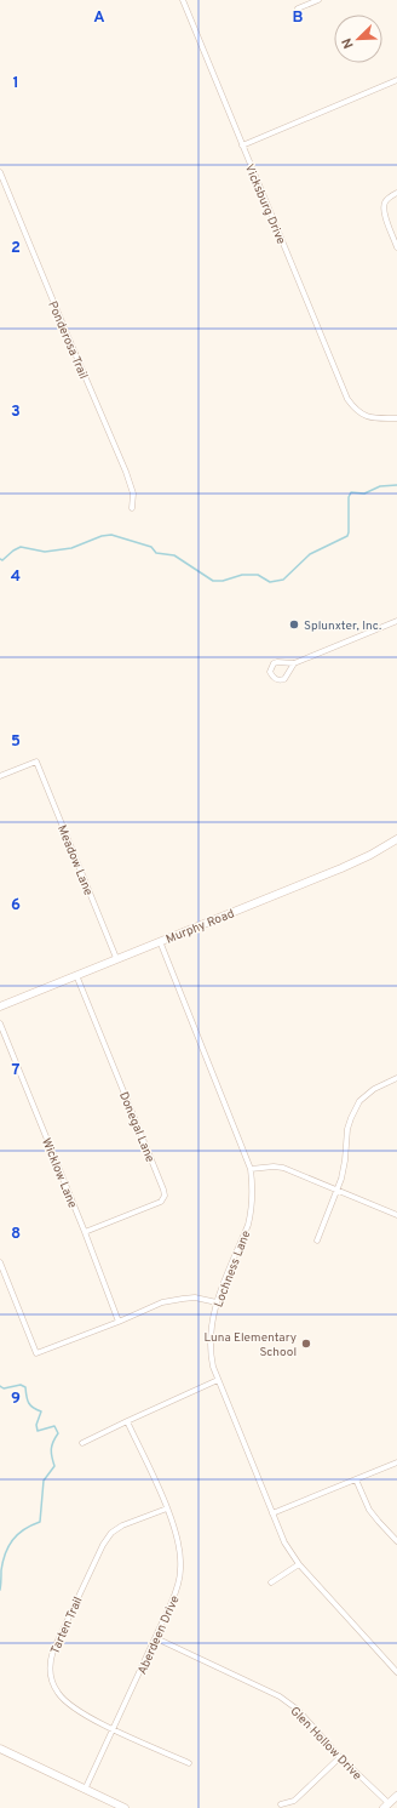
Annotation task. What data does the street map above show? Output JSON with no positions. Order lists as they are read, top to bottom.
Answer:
{
  "streets": {
    "main road": ["Murphy Road"],
    "street": [
      "Vicksburg Drive",
      "Ponderosa Trail",
      "Meadow Lane",
      "Donegal Lane",
      "Wicklow Lane",
      "Lochness Lane",
      "Tarten Trail",
      "Aberdeen Drive",
      "Glen Hollow Drive"
    ]
  },
  "crossings": [
    ["Meadow Lane", "Murphy Road"],
    ["Murphy Road", "Donegal Lane"],
    ["Murphy Road", "Lochness Lane"],
    ["Donegal Lane", "Wicklow Lane"],
    ["Tarten Trail", "Aberdeen Drive"],
    ["Aberdeen Drive", "Glen Hollow Drive"]
  ],
  "places": ["Splunxter, Inc.", "Luna Elementary School"],
  "north": "bottom left",
  "grid": {
    "columns": ["A", "B"],
    "rows": [
      "1",
      "2",
      "3",
      "4",
      "5",
      "6",
      "7",
      "8",
      "9"
    ]
  }
}
